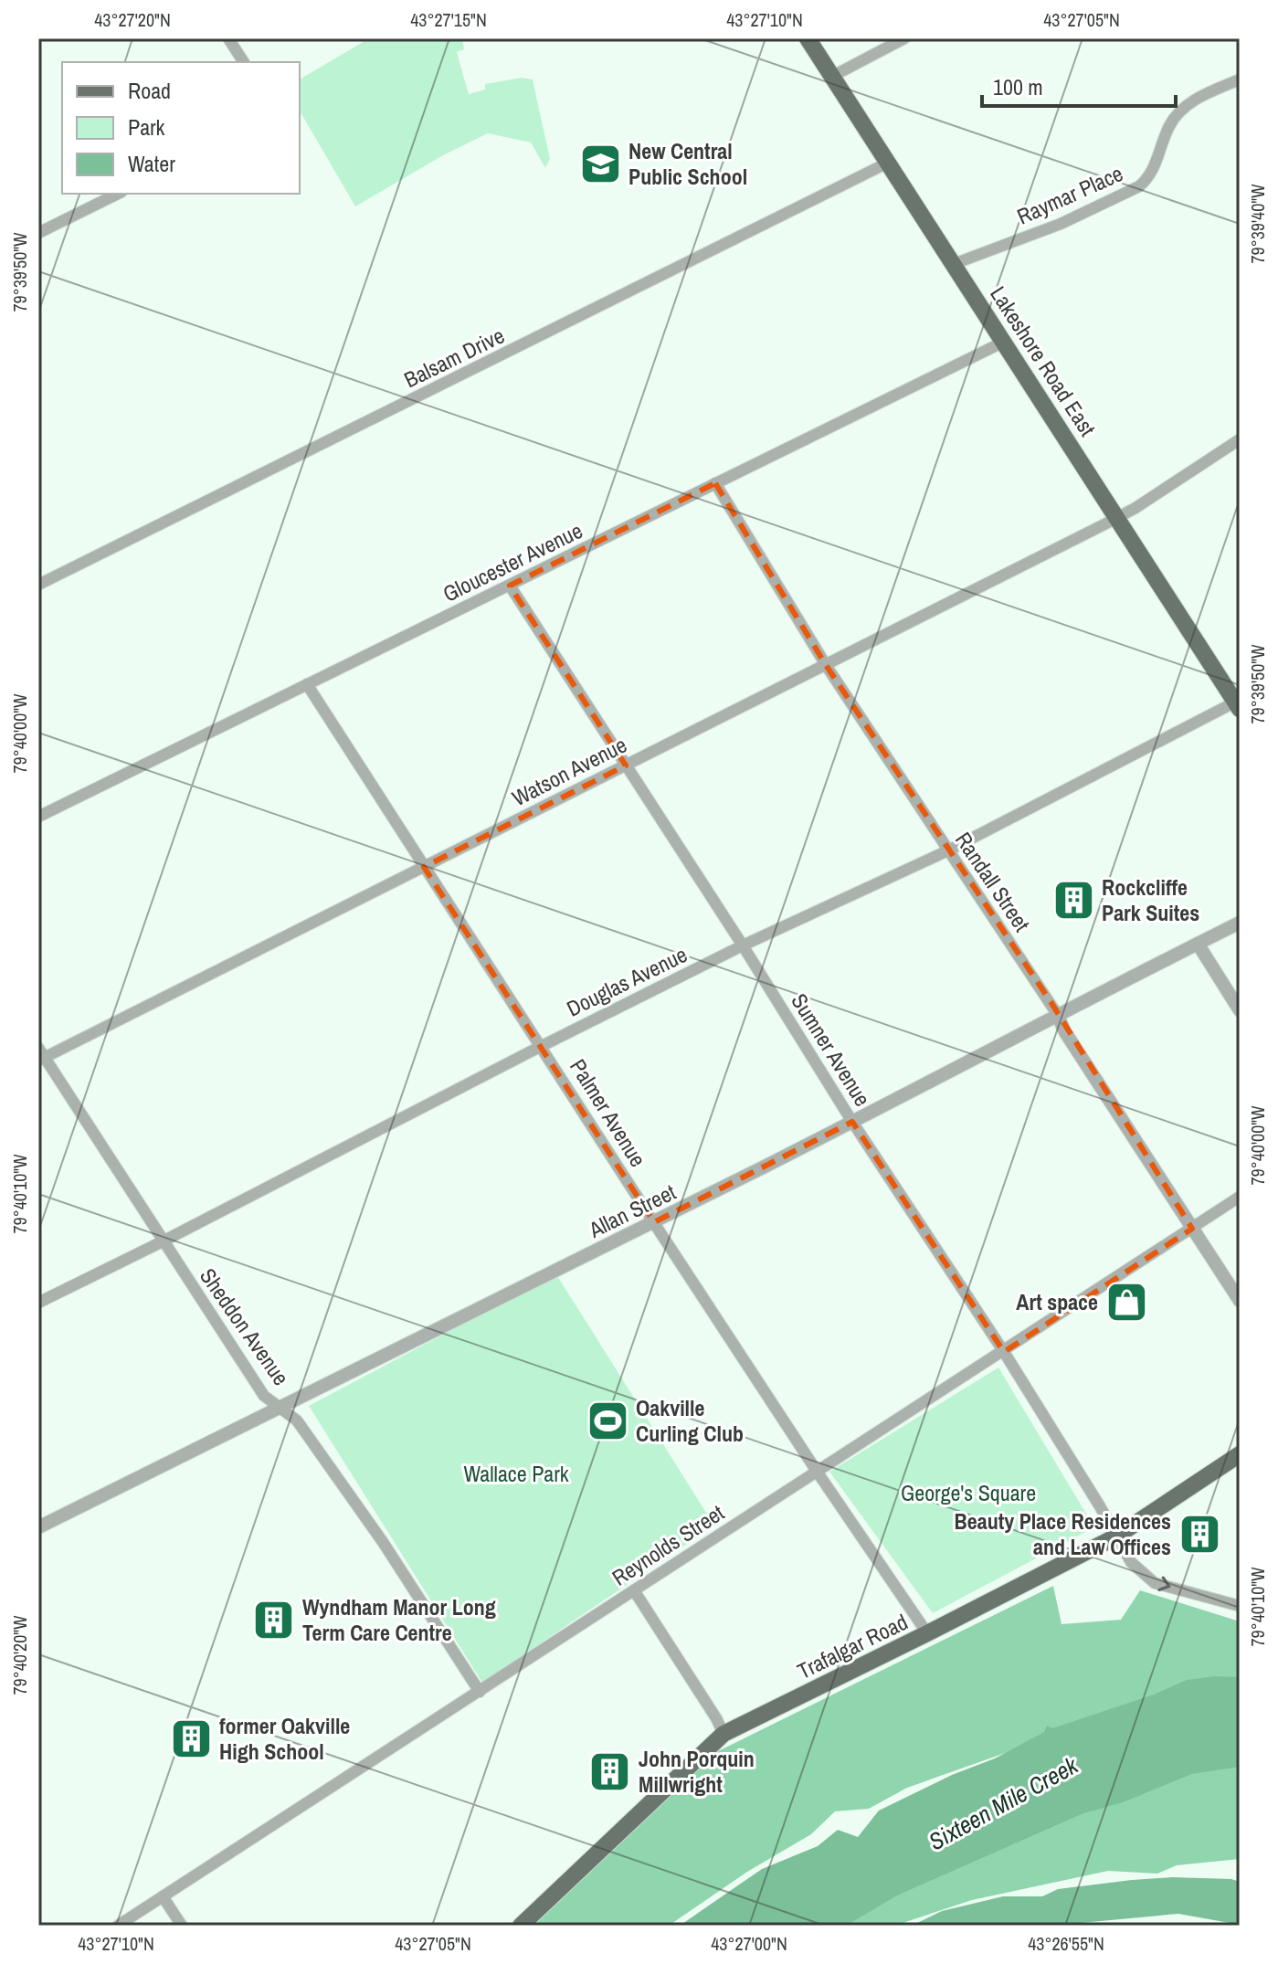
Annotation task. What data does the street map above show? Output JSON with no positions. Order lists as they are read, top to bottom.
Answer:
{
  "streets": {
    "main road": ["Lakeshore Road East", "Trafalgar Road"],
    "street": [
      "Raymar Place",
      "Balsam Drive",
      "Gloucester Avenue",
      "Watson Avenue",
      "Randall Street",
      "Douglas Avenue",
      "Sumner Avenue",
      "Palmer Avenue",
      "Allan Street",
      "Sheddon Avenue",
      "Reynolds Street"
    ]
  },
  "crossings": [
    ["Raymar Place", "Lakeshore Road East"],
    ["Balsam Drive", "Lakeshore Road East"],
    ["Lakeshore Road East", "Gloucester Avenue"],
    ["Lakeshore Road East", "Watson Avenue"],
    ["Lakeshore Road East", "Douglas Avenue"],
    ["Gloucester Avenue", "Randall Street"],
    ["Gloucester Avenue", "Sumner Avenue"],
    ["Gloucester Avenue", "Palmer Avenue"],
    ["Watson Avenue", "Randall Street"],
    ["Watson Avenue", "Sumner Avenue"],
    ["Watson Avenue", "Palmer Avenue"],
    ["Watson Avenue", "Sheddon Avenue"],
    ["Randall Street", "Douglas Avenue"],
    ["Randall Street", "Allan Street"],
    ["Randall Street", "Reynolds Street"],
    ["Douglas Avenue", "Sumner Avenue"],
    ["Douglas Avenue", "Palmer Avenue"],
    ["Douglas Avenue", "Sheddon Avenue"],
    ["Sumner Avenue", "Allan Street"],
    ["Sumner Avenue", "Reynolds Street"],
    ["Sumner Avenue", "Trafalgar Road"],
    ["Palmer Avenue", "Allan Street"],
    ["Palmer Avenue", "Reynolds Street"],
    ["Palmer Avenue", "Trafalgar Road"],
    ["Allan Street", "Sheddon Avenue"],
    ["Sheddon Avenue", "Reynolds Street"]
  ],
  "water": ["Sixteen Mile Creek"],
  "parks": ["Wallace Park", "George's Square"],
  "places": {
    "school or university": ["New Central Public School"],
    "building": [
      "Rockcliffe Park Suites",
      "Beauty Place Residences and Law Offices",
      "Wyndham Manor Long Term Care Centre",
      "former Oakville High School",
      "John Porquin Millwright"
    ],
    "shop": ["Art space"],
    "sports": ["Oakville Curling Club"]
  },
  "legend": ["Road", "Park", "Water"],
  "scale_bar": "100 m",
  "coordinates": [
    "43°27'20\"N",
    "43°27'15\"N",
    "43°27'10\"N",
    "43°27'05\"N",
    "79°39'40\"W",
    "79°39'50\"W",
    "79°40'00\"W",
    "79°40'10\"W",
    "79°40'20\"W",
    "43°27'00\"N",
    "43°26'55\"N"
  ]
}
